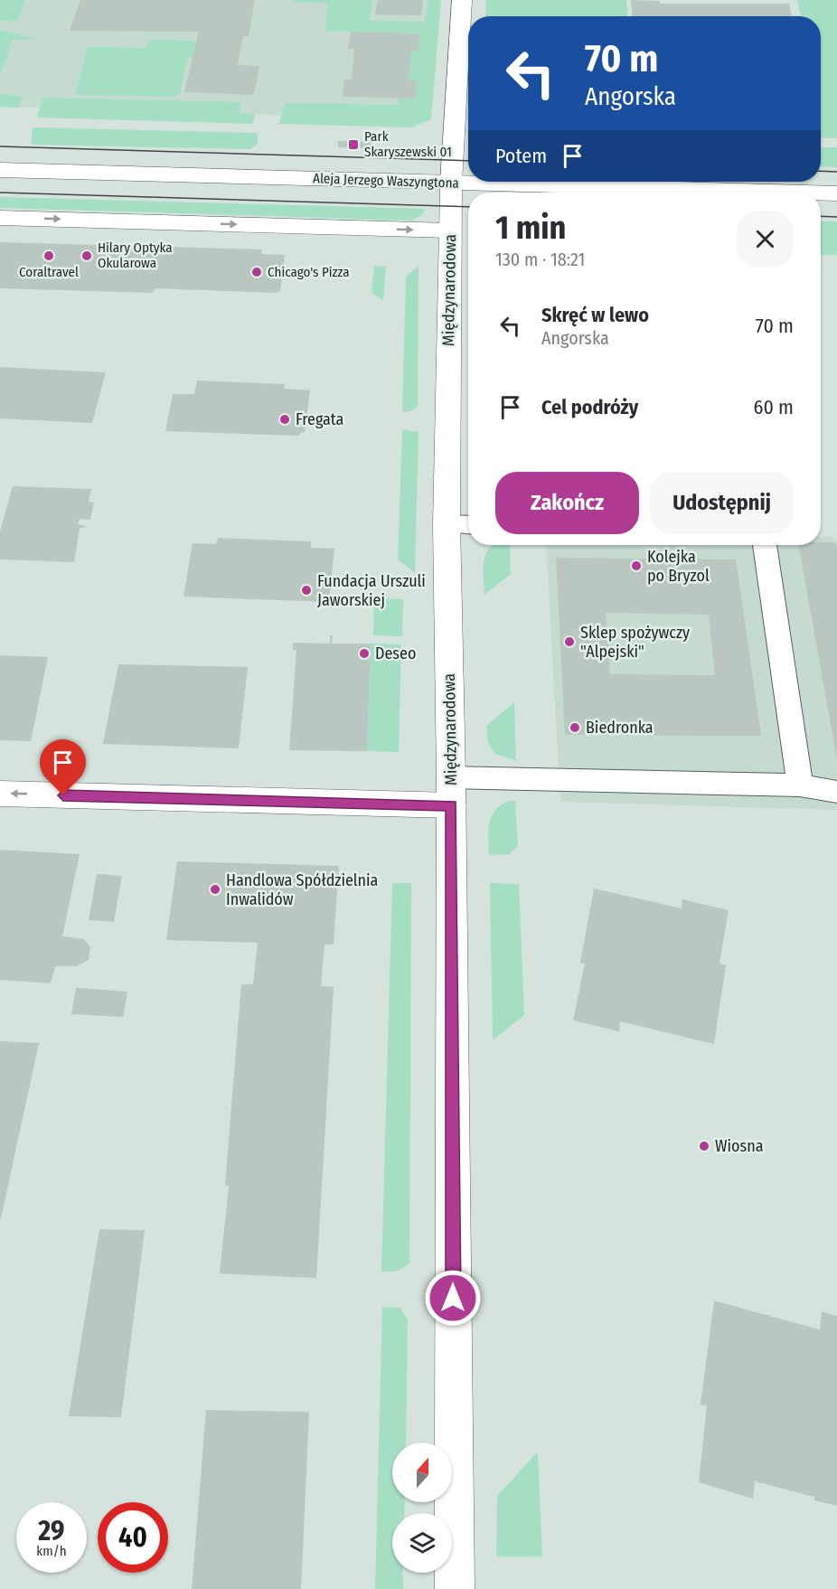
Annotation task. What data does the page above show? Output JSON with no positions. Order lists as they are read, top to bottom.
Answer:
{
  "streets": {
    "street": ["Aleja Jerzego Waszyngtona", "Międzynarodowa"]
  },
  "crossings": [
    ["Aleja Jerzego Waszyngtona", "Międzynarodowa"]
  ],
  "places": {
    "transit": ["Park Skaryszewski 01"],
    "other": [
      "Coraltravel",
      "Hilary Optyka Okularowa",
      "Chicago's Pizza",
      "Fregata",
      "Kolejka po Bryzol",
      "Fundacja Urszuli Jaworskiej",
      "Sklep spożywczy \"Alpejski\"",
      "Deseo",
      "Biedronka",
      "Handlowa Spółdzielnia Inwalidów",
      "Wiosna"
    ]
  },
  "north": "top",
  "page": {
    "turn": ["70 m", "Angorska"],
    "then": "Potem",
    "heading": ["1 min", "130 m · 18:21"],
    "list": [
      {
        "name": "Skręć w lewo",
        "note": "Angorska",
        "value": "70 m"
      },
      {
        "name": "Cel podróży",
        "value": "60 m"
      }
    ],
    "buttons": ["Zakończ", "Udostępnij"],
    "speed": "29 km/h",
    "limit": "40"
  }
}
